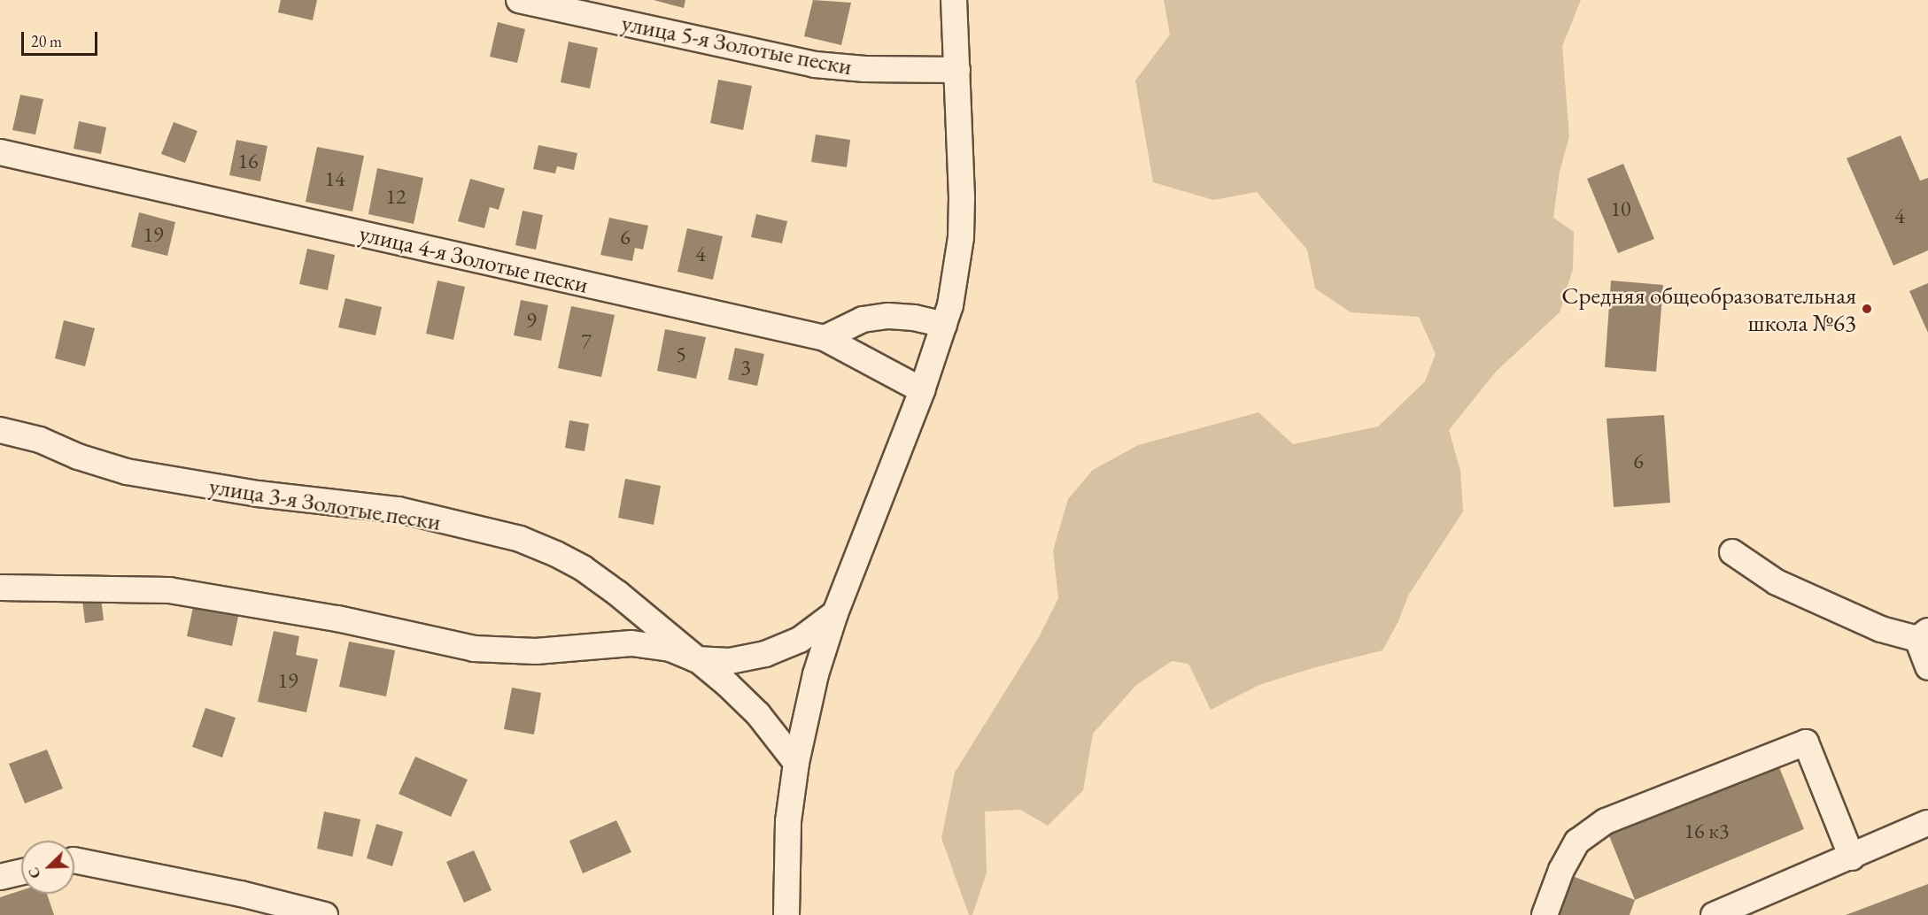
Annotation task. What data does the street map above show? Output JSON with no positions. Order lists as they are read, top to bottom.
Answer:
{
  "streets": {
    "street": ["улица 5-я Золотые пески", "улица 4-я Золотые пески", "улица 3-я Золотые пески"]
  },
  "places": ["Средняя общеобразовательная школа №63"],
  "house_numbers": [
    "16",
    "14",
    "12",
    "10",
    "4",
    "19",
    "6",
    "4",
    "9",
    "7",
    "5",
    "3",
    "6",
    "19",
    "16 к3"
  ],
  "scale_bar": "20 m",
  "north": "bottom left"
}
